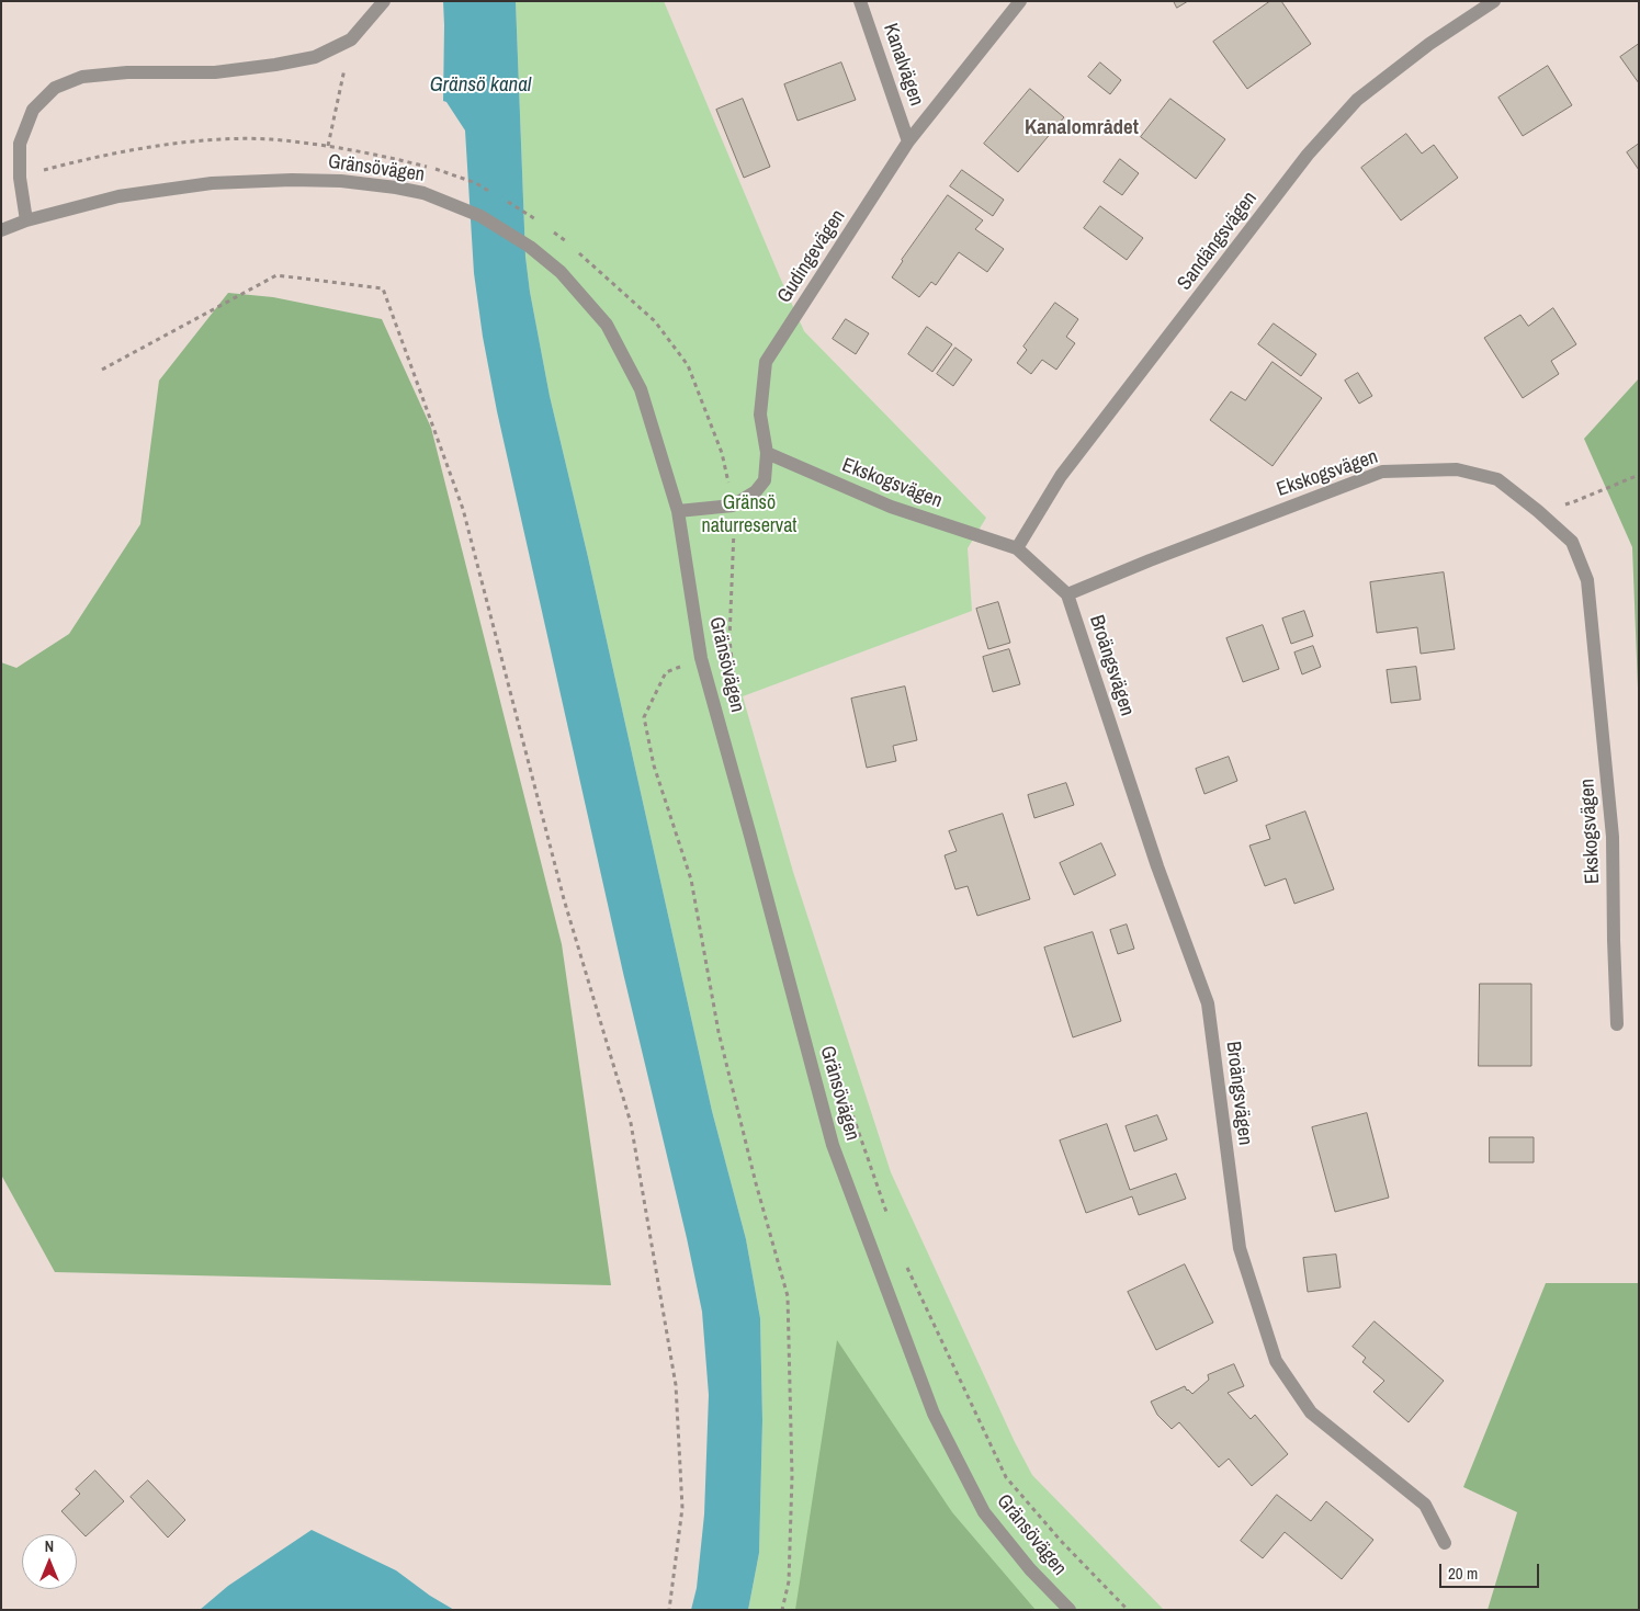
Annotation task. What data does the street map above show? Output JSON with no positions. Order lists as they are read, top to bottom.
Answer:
{
  "streets": {
    "street": [
      "Kanalvägen",
      "Gränsövägen",
      "Sandängsvägen",
      "Gudingevägen",
      "Ekskogsvägen",
      "Broängsvägen"
    ]
  },
  "crossings": [
    ["Kanalvägen", "Gudingevägen"],
    ["Gränsövägen", "Gudingevägen"],
    ["Sandängsvägen", "Ekskogsvägen"],
    ["Gudingevägen", "Ekskogsvägen"],
    ["Ekskogsvägen", "Broängsvägen"]
  ],
  "districts": ["Kanalområdet"],
  "water": ["Gränsö kanal"],
  "parks": ["Gränsö naturreservat"],
  "scale_bar": "20 m",
  "north": "top"
}
